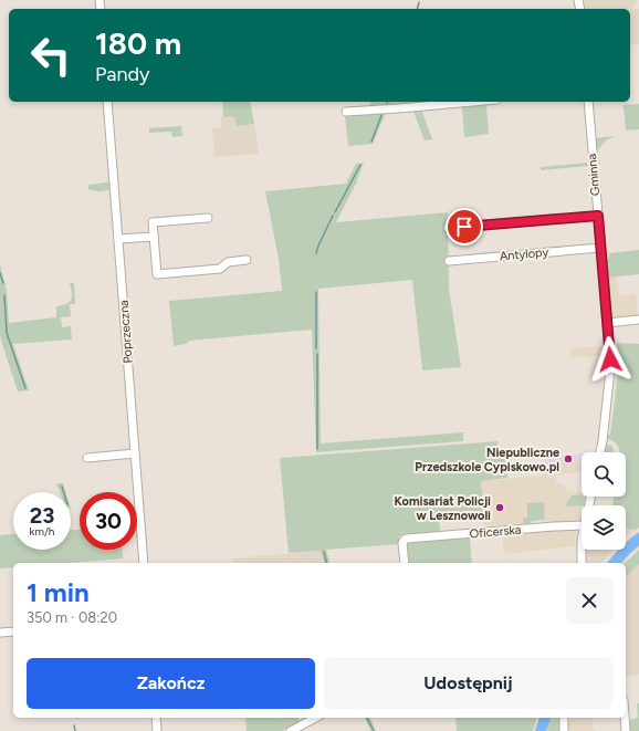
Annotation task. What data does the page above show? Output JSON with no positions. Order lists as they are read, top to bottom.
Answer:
{
  "streets": {
    "street": [
      "Gminna",
      "Antylopy",
      "Poprzeczna",
      "Oficerska"
    ]
  },
  "crossings": [
    ["Gminna", "Antylopy"]
  ],
  "places": ["Niepubliczne Przedszkole Cypiskowo.pl", "Komisariat Policji w Lesznowoli"],
  "page": {
    "turn": ["180 m", "Pandy"],
    "speed": "23 km/h",
    "limit": "30",
    "heading": ["1 min", "350 m · 08:20"],
    "buttons": ["Zakończ", "Udostępnij"]
  }
}
